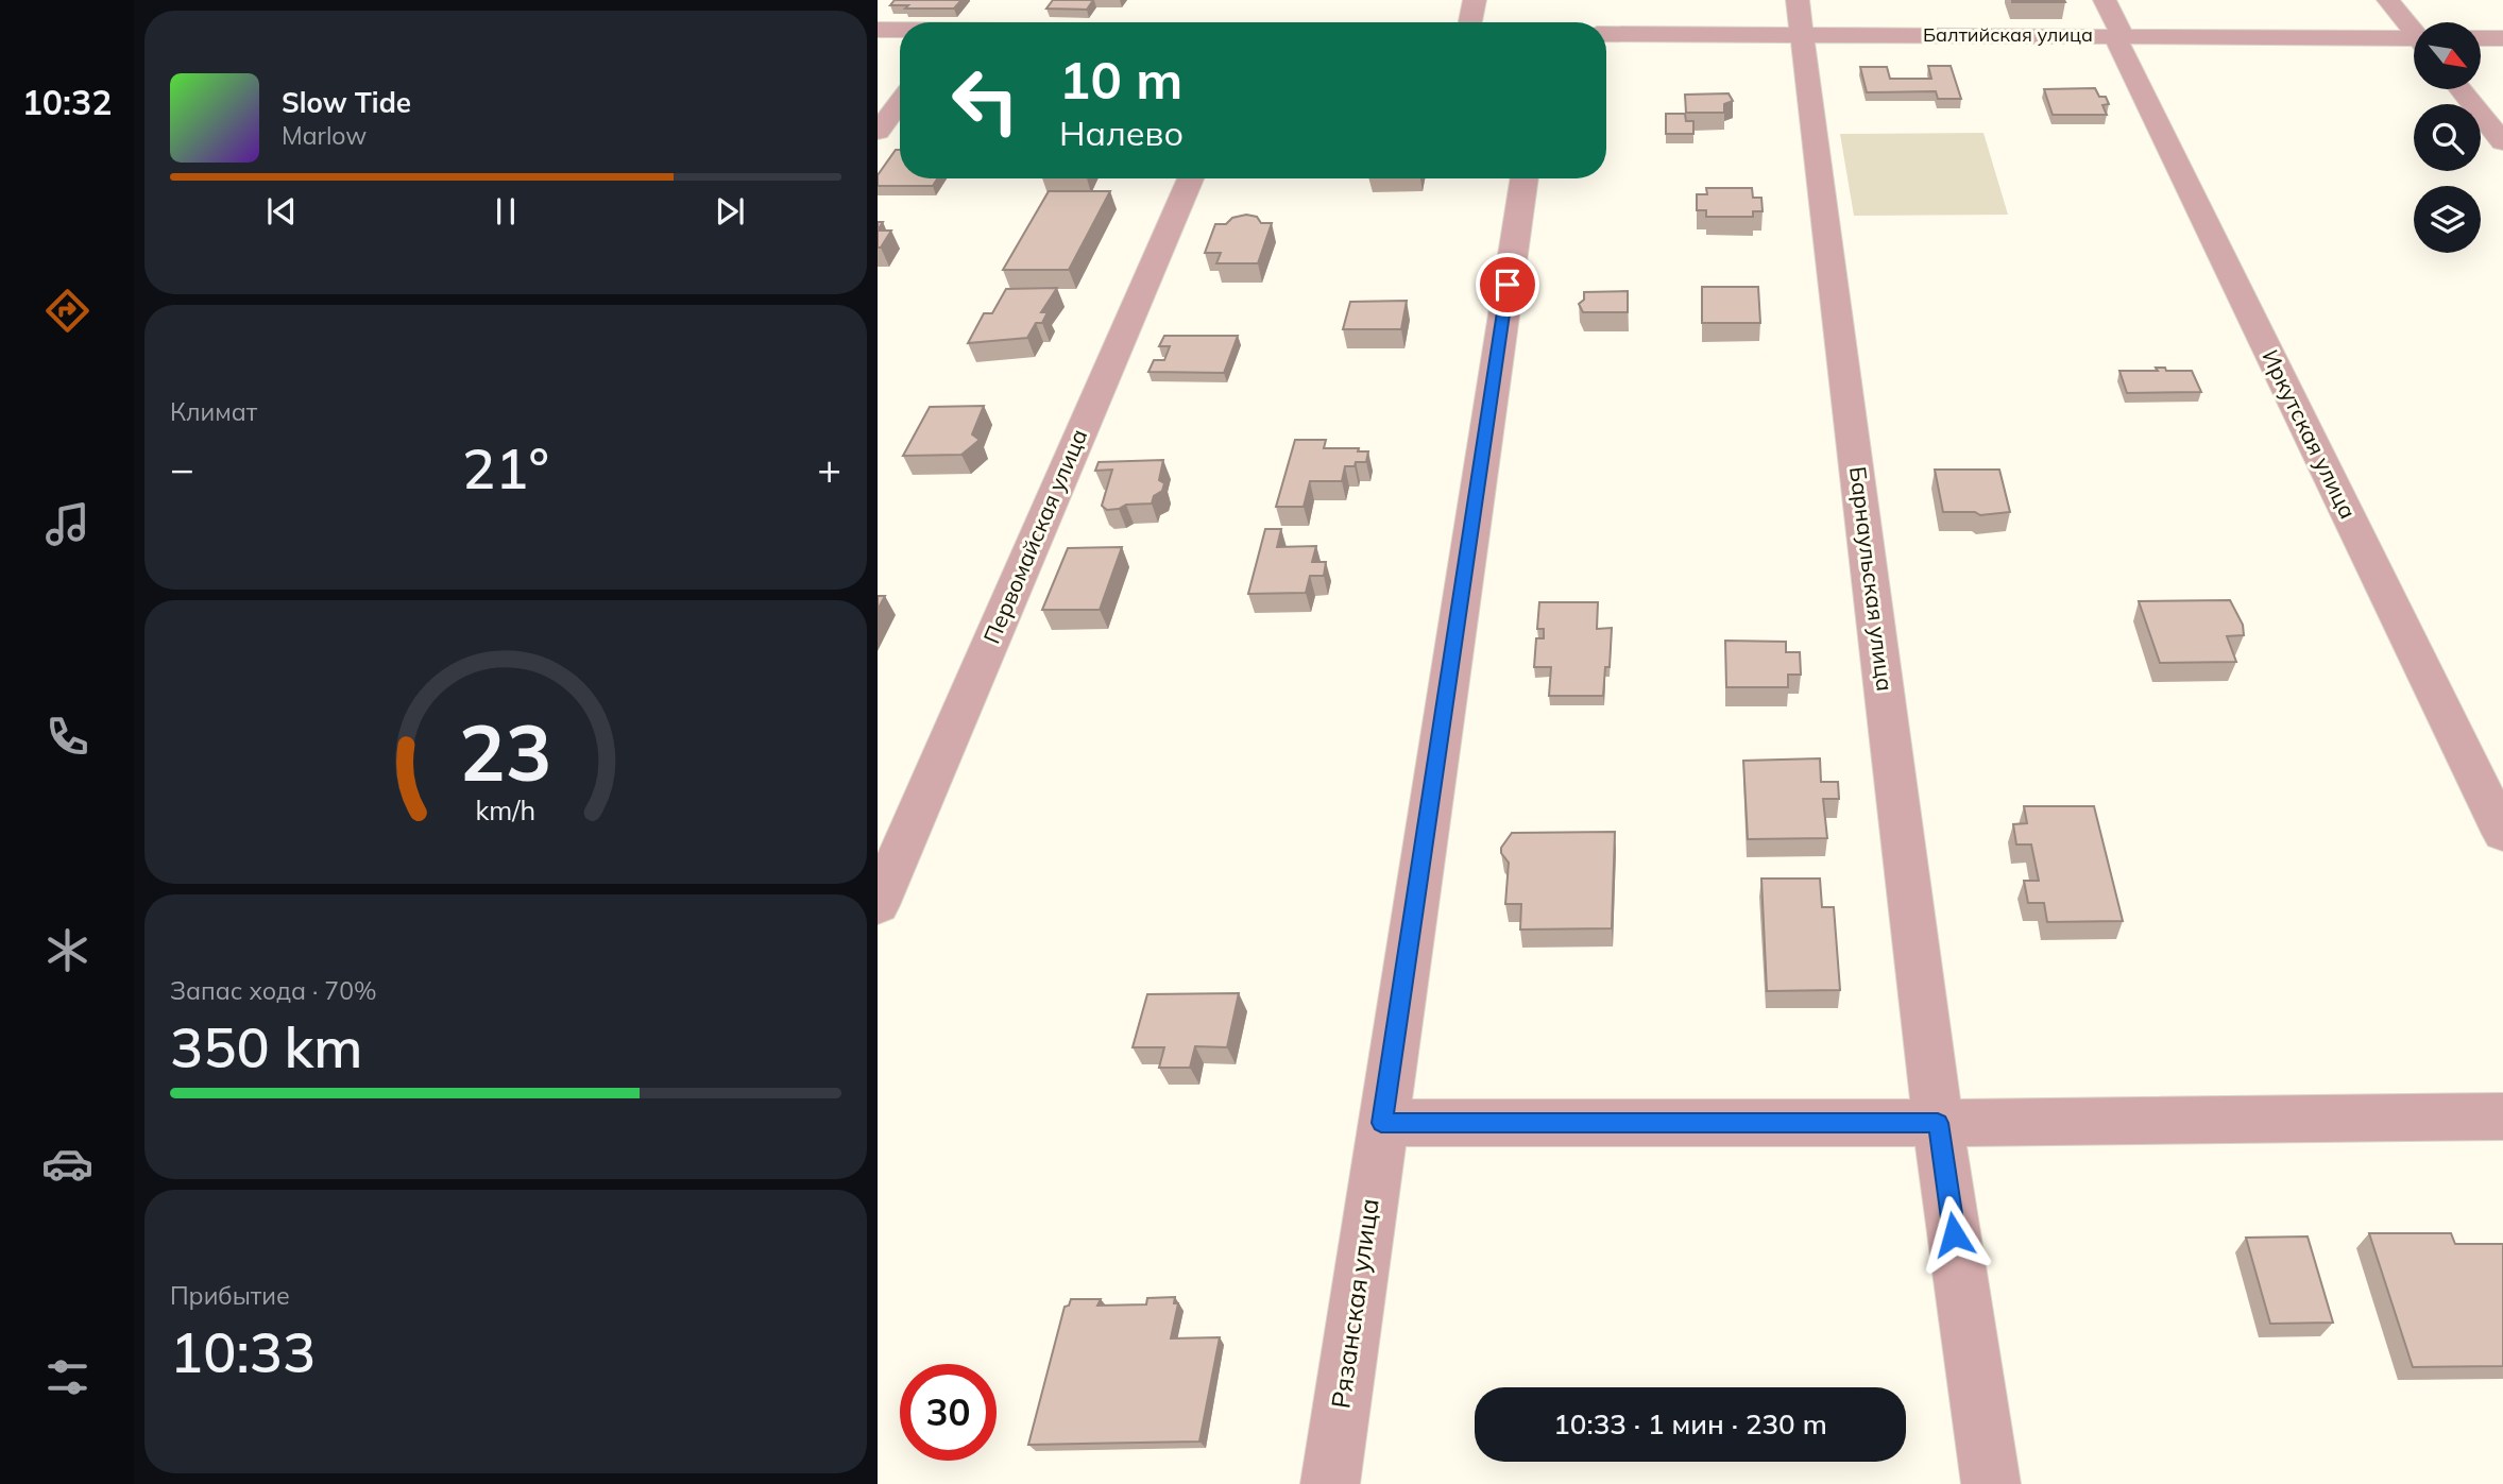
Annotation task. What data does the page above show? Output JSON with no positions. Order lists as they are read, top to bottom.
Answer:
{
  "streets": {
    "street": [
      "Балтийская улица",
      "Иркутская улица",
      "Первомайская улица",
      "Барнаульская улица",
      "Рязанская улица"
    ]
  },
  "crossings": [
    ["Балтийская улица", "Иркутская улица"],
    ["Балтийская улица", "Барнаульская улица"]
  ],
  "north": "bottom right",
  "page": {
    "tabs": "10:32",
    "turn": ["10 m", "Налево"],
    "song": ["Slow Tide", "Marlow"],
    "tile": [
      "Климат",
      ["Запас хода · 70%", "350 km"],
      ["Прибытие", "10:33"]
    ],
    "heat": ["−", "21°", "+"],
    "limit": "30",
    "trip": "10:33 · 1 мин · 230 m",
    "gauge": ["23", "km/h"]
  }
}
